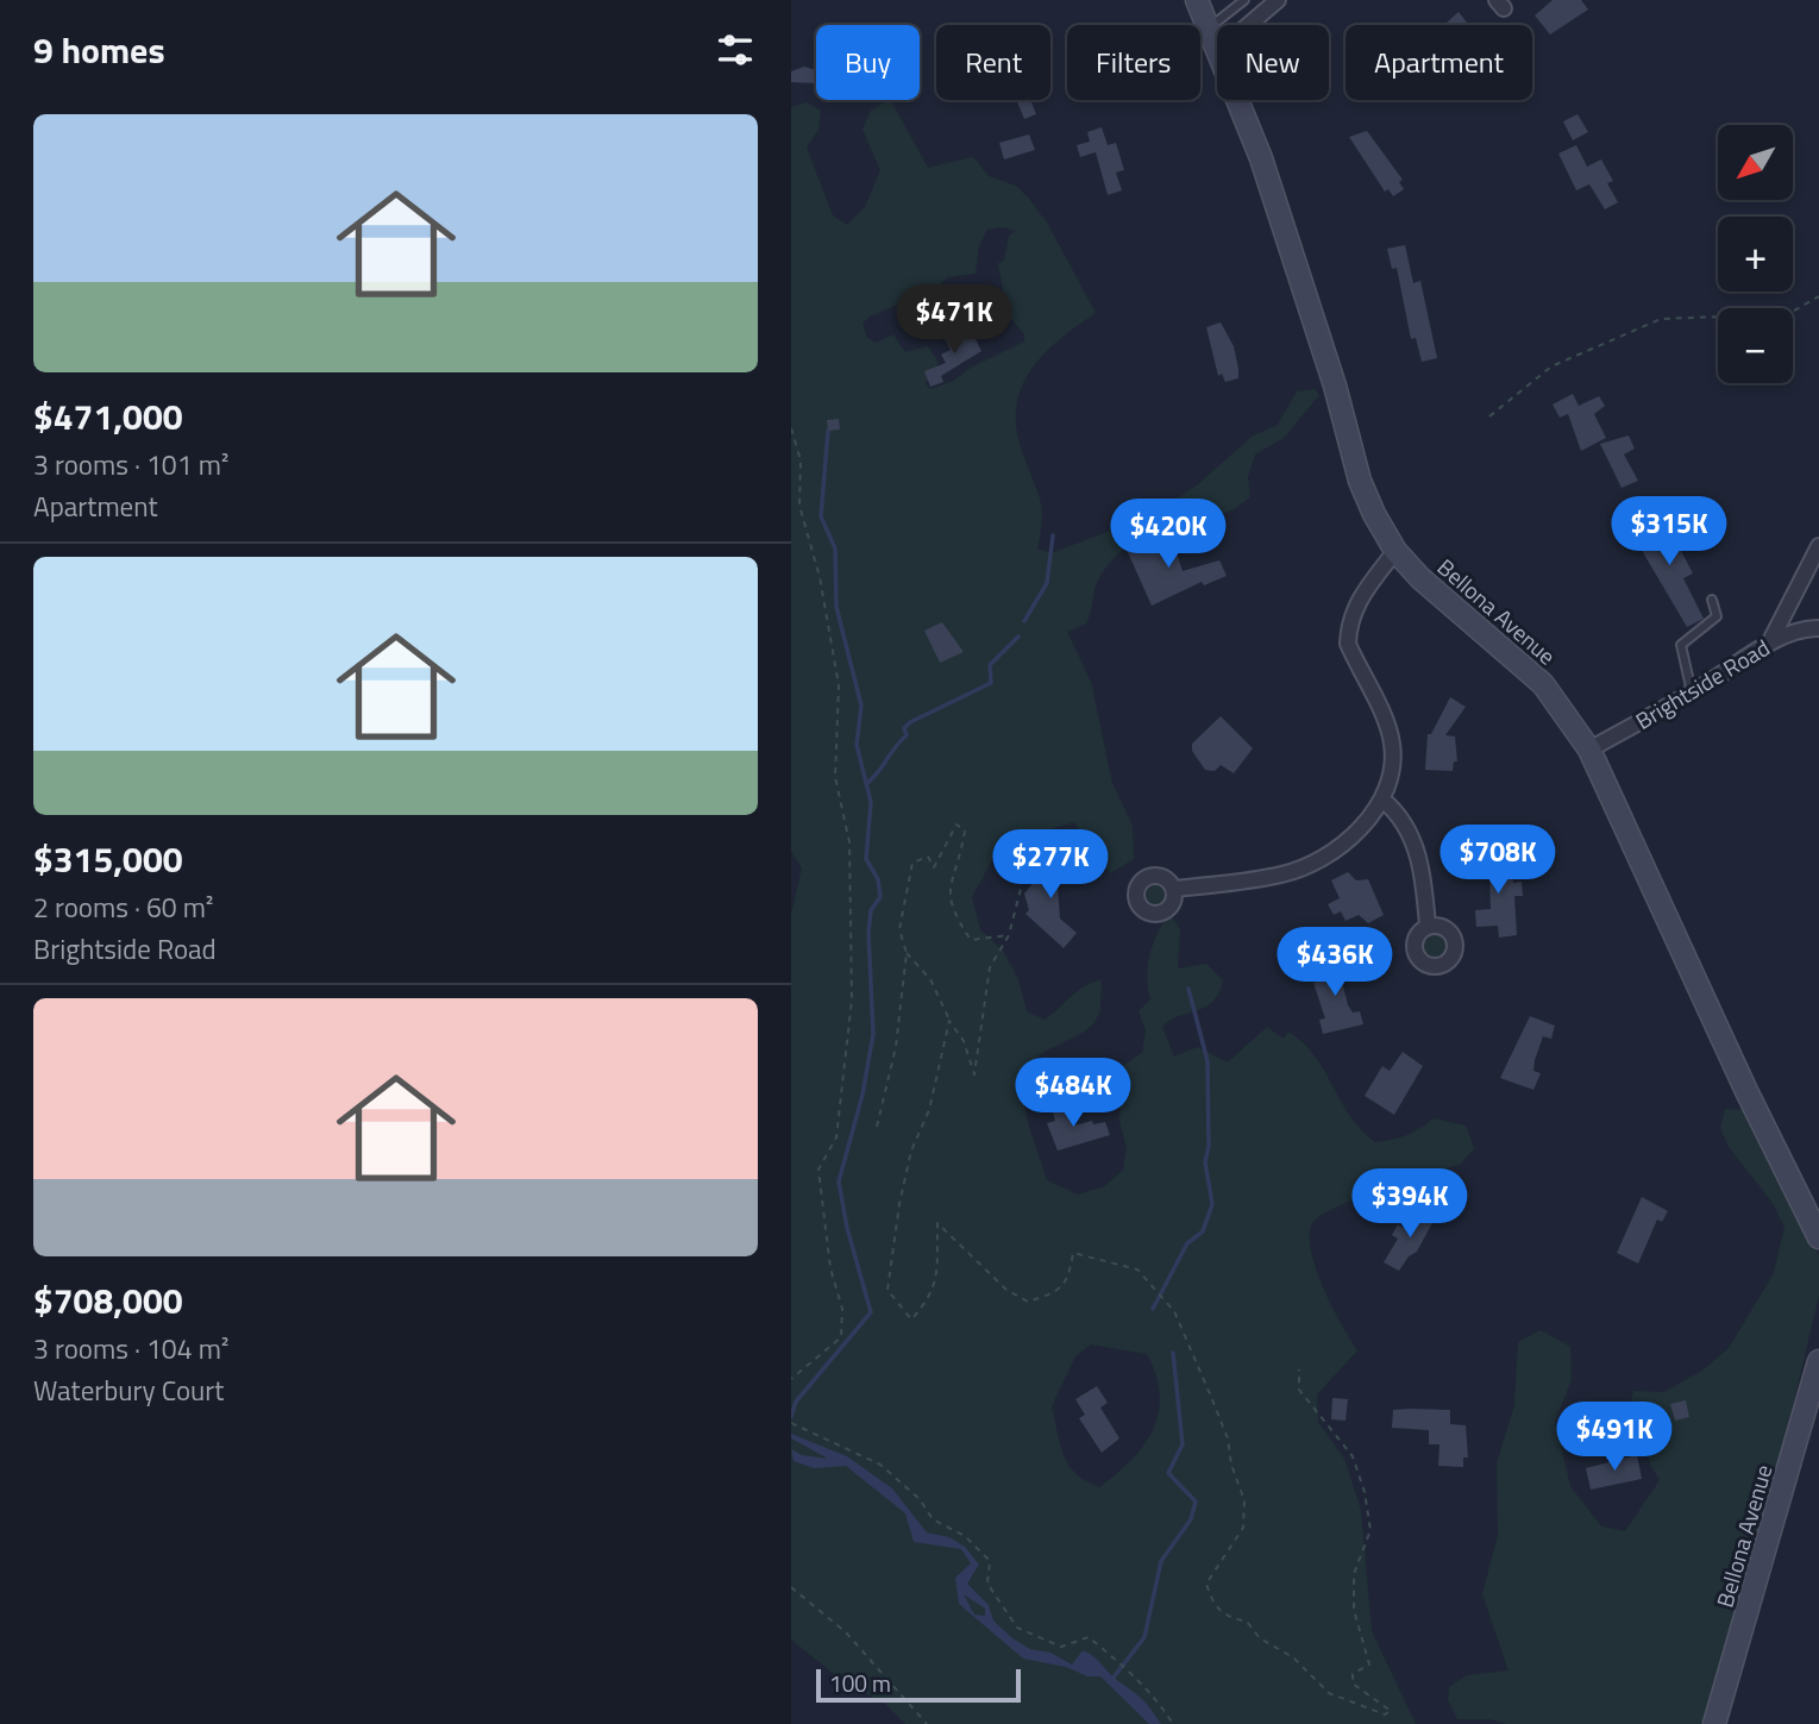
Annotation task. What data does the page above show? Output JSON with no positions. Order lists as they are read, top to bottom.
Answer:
{
  "streets": {
    "main road": ["Bellona Avenue"],
    "street": ["Brightside Road"]
  },
  "crossings": [
    ["Bellona Avenue", "Brightside Road"]
  ],
  "scale_bar": "100 m",
  "north": "bottom left",
  "page": {
    "heading": "9 homes",
    "chip": [
      "Buy",
      "Rent",
      "Filters",
      "New",
      "Apartment"
    ],
    "list": [
      {
        "name": "$471,000",
        "note": "3 rooms · 101 m² · Apartment"
      },
      {
        "name": "$315,000",
        "note": "2 rooms · 60 m² · Brightside Road"
      },
      {
        "name": "$708,000",
        "note": "3 rooms · 104 m² · Waterbury Court"
      }
    ],
    "map_buttons": ["+", "−"],
    "price": [
      "$471K",
      "$315K",
      "$420K",
      "$708K",
      "$277K",
      "$436K",
      "$484K",
      "$394K",
      "$491K"
    ],
    "scale": "100 m"
  }
}
